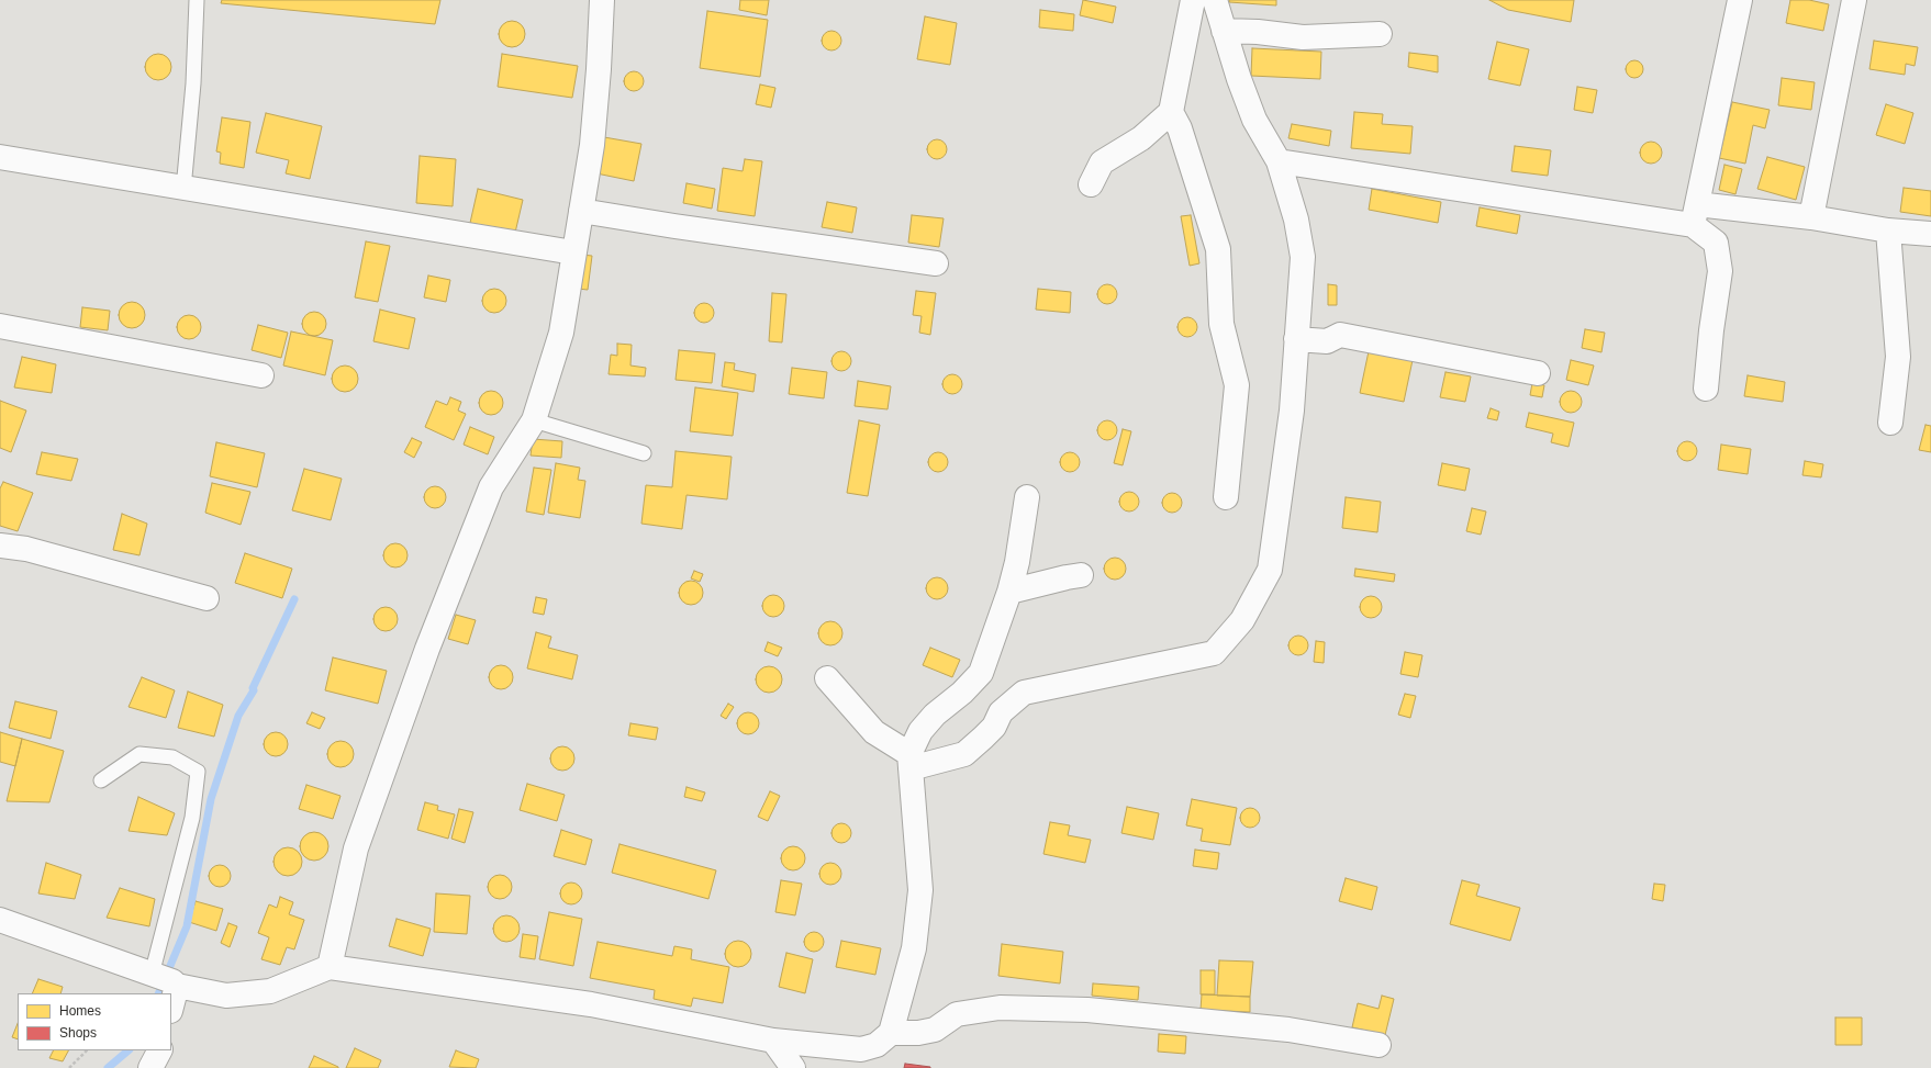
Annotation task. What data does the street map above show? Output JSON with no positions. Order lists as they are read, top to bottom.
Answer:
{
  "legend": ["Homes", "Shops"]
}
